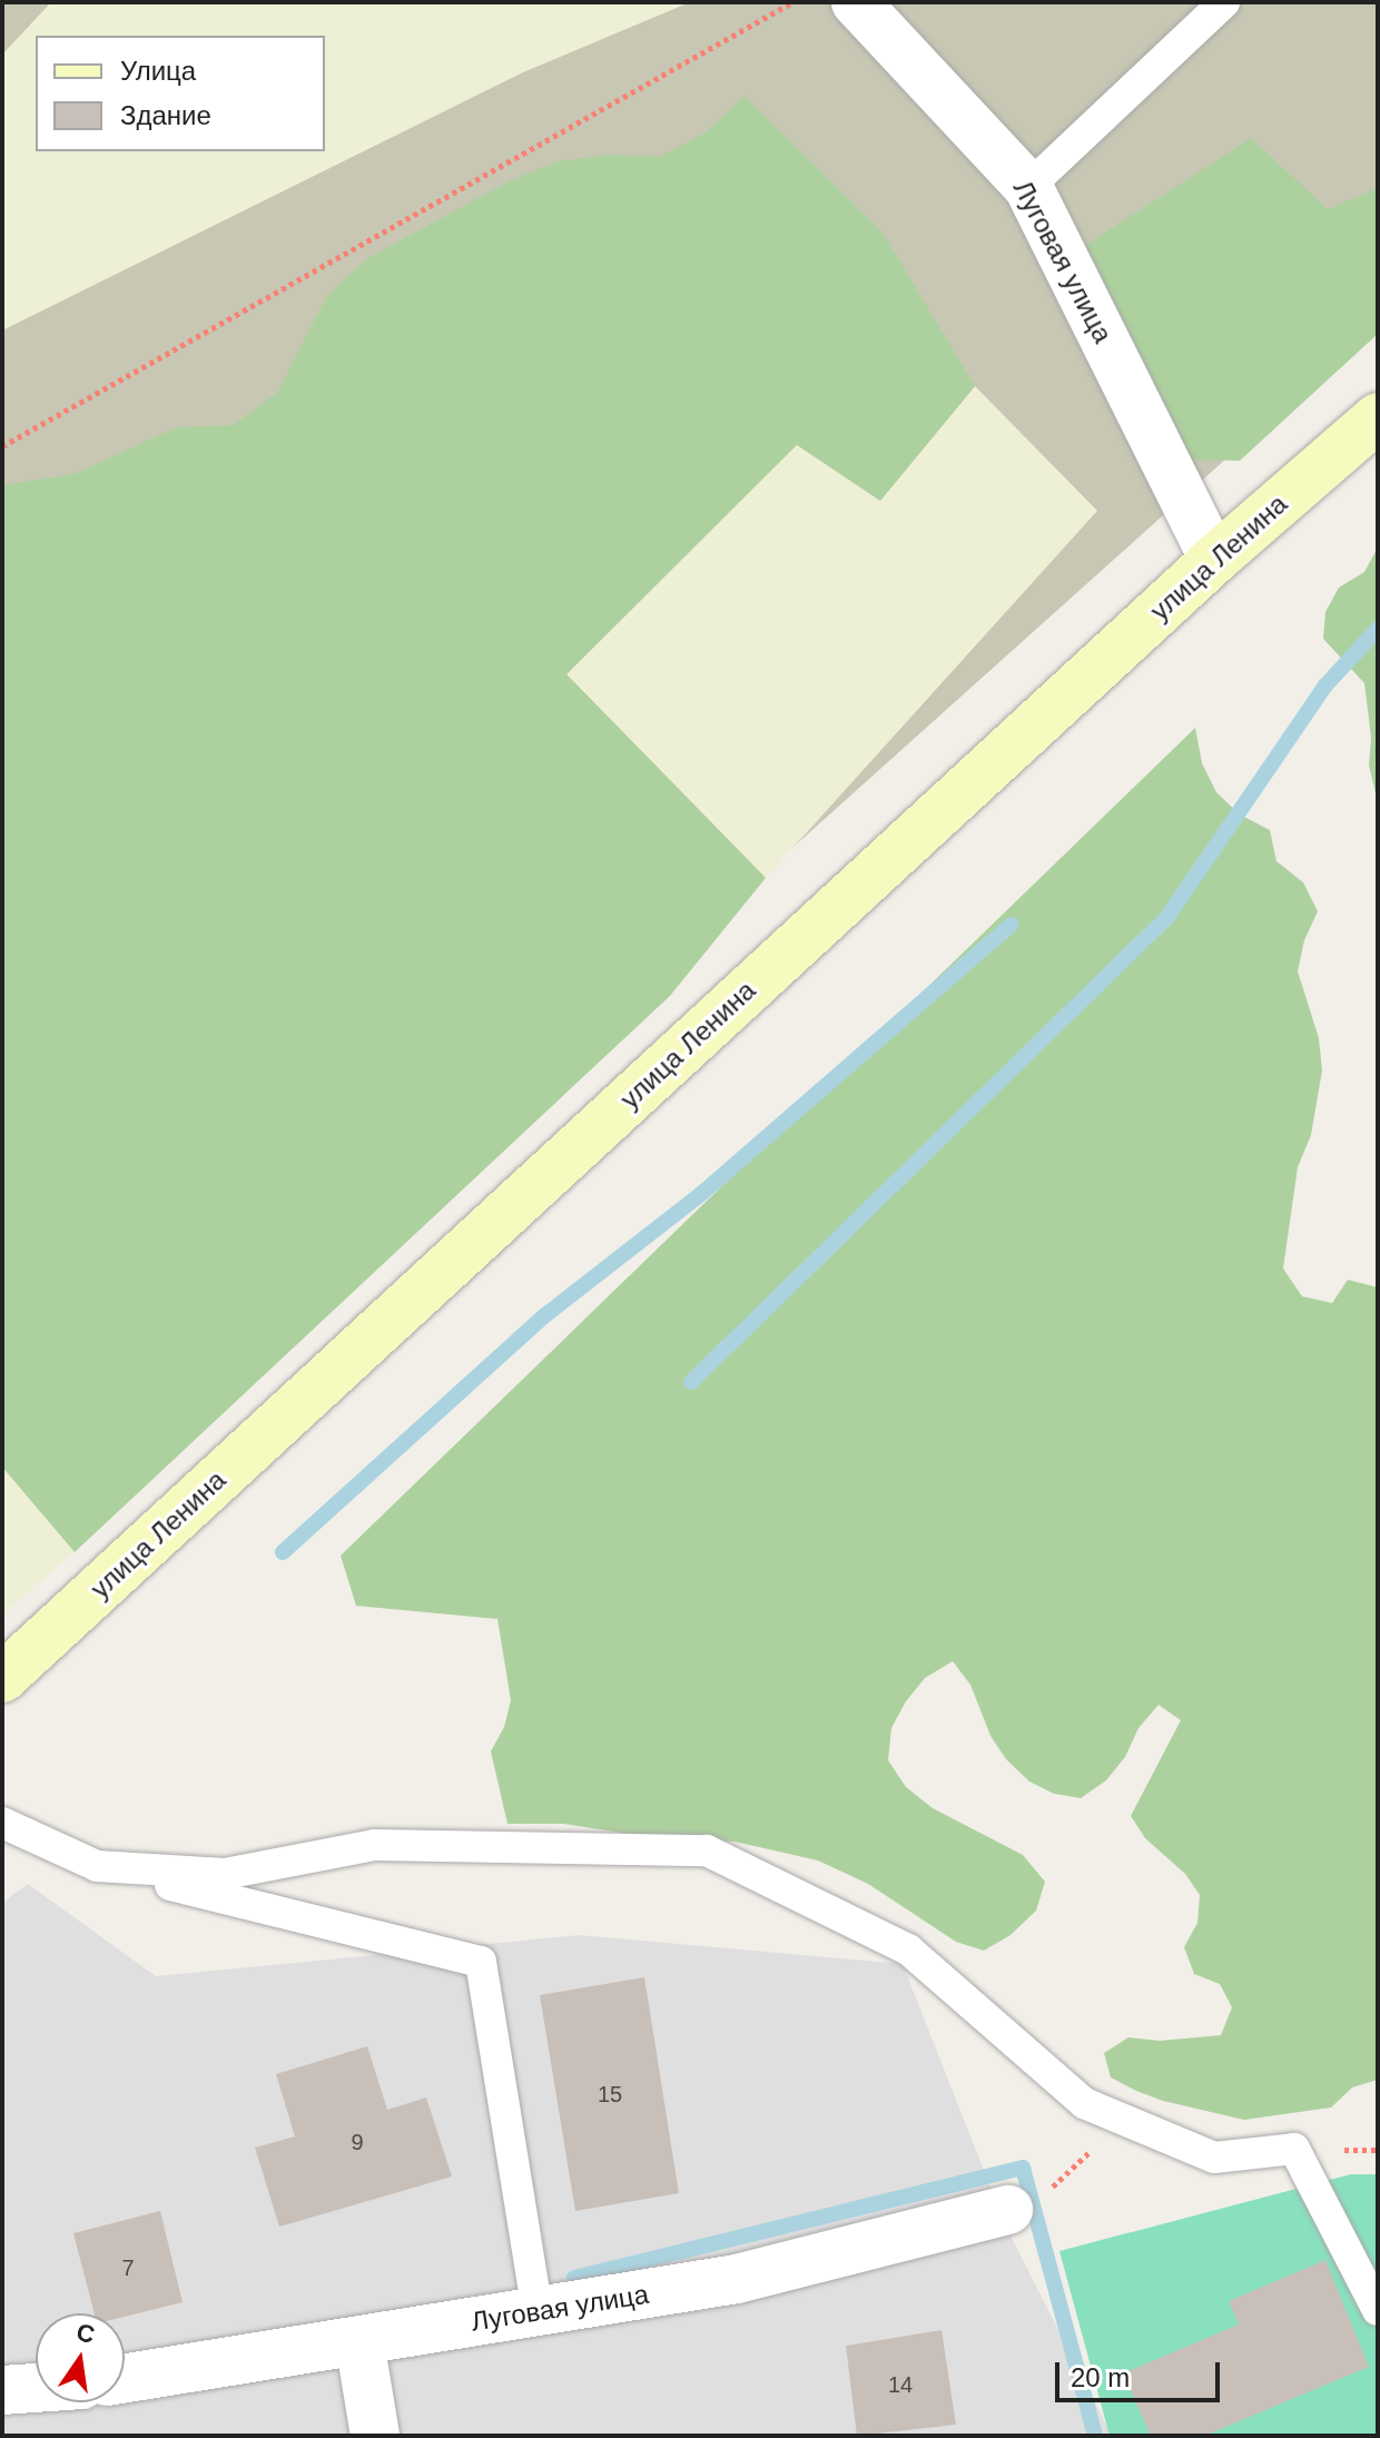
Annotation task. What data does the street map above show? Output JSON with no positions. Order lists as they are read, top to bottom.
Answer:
{
  "streets": {
    "street": ["Луговая улица", "улица Ленина"]
  },
  "crossings": [
    ["Луговая улица", "улица Ленина"]
  ],
  "house_numbers": [
    "15",
    "9",
    "7",
    "14"
  ],
  "legend": ["Улица", "Здание"],
  "scale_bar": "20 m",
  "north": "top"
}
